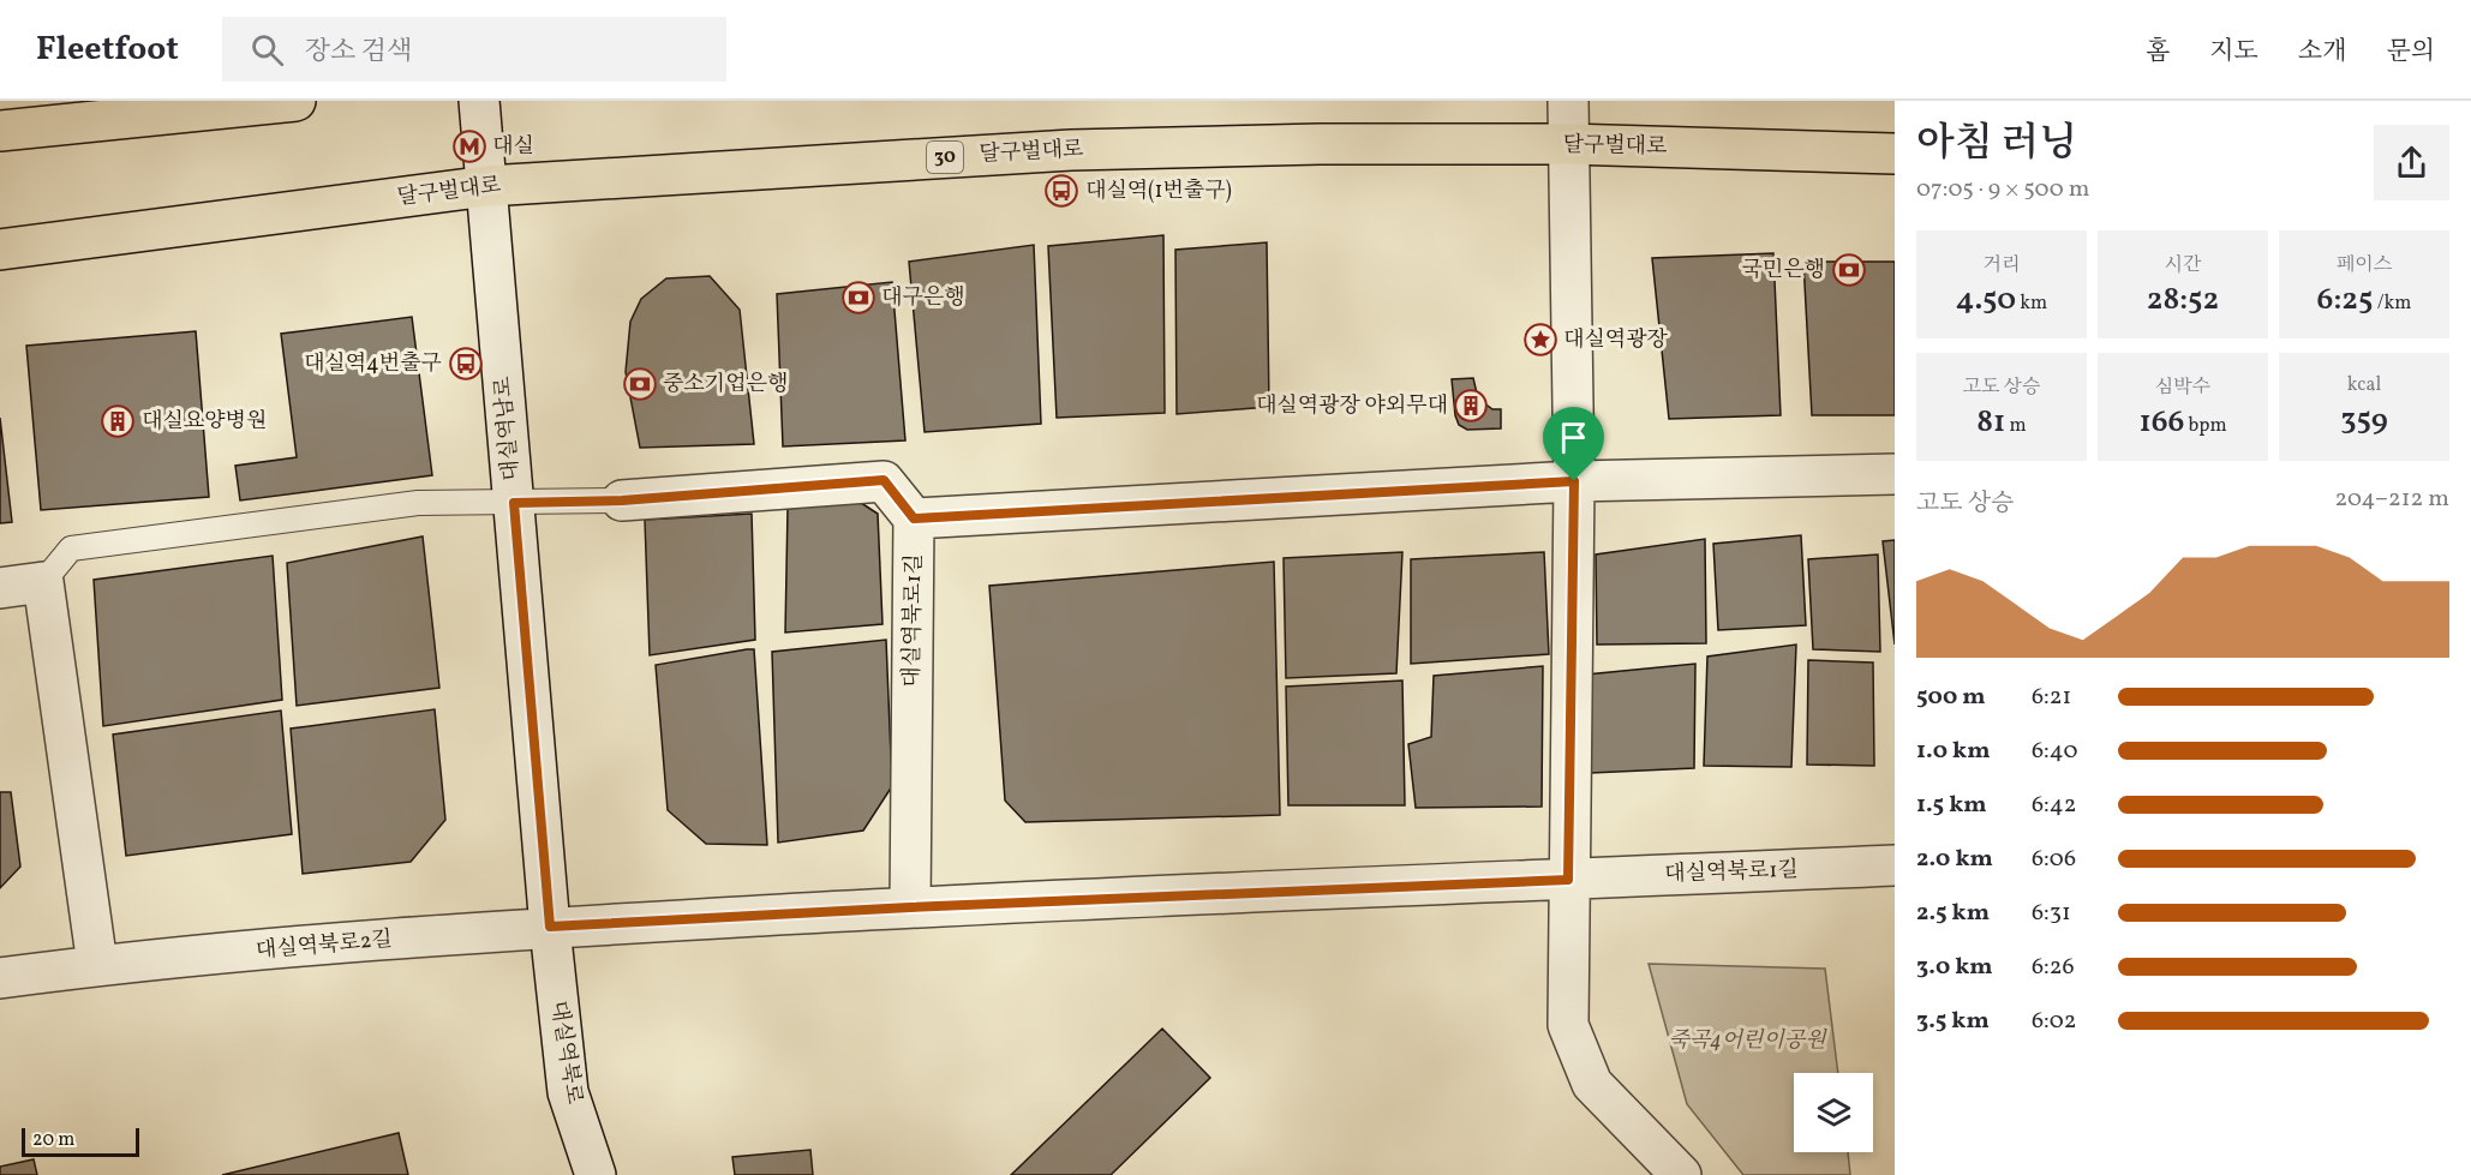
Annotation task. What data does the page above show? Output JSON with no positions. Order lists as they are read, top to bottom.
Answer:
{
  "streets": {
    "main road": ["달구벌대로", "30"],
    "street": [
      "대실역남로",
      "대실역북로1길",
      "대실역북로2길",
      "대실역북로"
    ]
  },
  "crossings": [
    ["달구벌대로", "대실역남로"],
    ["대실역남로", "대실역북로1길"],
    ["대실역남로", "대실역북로2길"],
    ["대실역남로", "대실역북로"],
    ["대실역북로1길", "대실역북로2길"],
    ["대실역북로1길", "대실역북로"],
    ["대실역북로2길", "대실역북로"]
  ],
  "parks": ["죽곡4어린이공원"],
  "places": {
    "metro station": ["대실"],
    "bus stop": ["대실역(1번출구)", "대실역4번출구"],
    "bank": ["국민은행", "대구은행", "중소기업은행"],
    "place": ["대실역광장"],
    "building": ["대실역광장 야외무대", "대실요양병원"]
  },
  "scale_bar": "20 m",
  "page": {
    "header": "Fleetfoot",
    "search": "장소 검색",
    "nav": [
      "홈",
      "지도",
      "소개",
      "문의"
    ],
    "heading": ["아침 러닝", "07:05 · 9 × 500 m"],
    "stats": [
      ["거리", "4.50 km"],
      ["시간", "28:52"],
      ["페이스", "6:25 /km"],
      ["고도 상승", "81 m"],
      ["심박수", "166 bpm"],
      ["kcal", "359"]
    ],
    "chart": ["고도 상승", "204–212 m"],
    "list": [
      {
        "name": "500 m",
        "note": "6:21"
      },
      {
        "name": "1.0 km",
        "note": "6:40"
      },
      {
        "name": "1.5 km",
        "note": "6:42"
      },
      {
        "name": "2.0 km",
        "note": "6:06"
      },
      {
        "name": "2.5 km",
        "note": "6:31"
      },
      {
        "name": "3.0 km",
        "note": "6:26"
      },
      {
        "name": "3.5 km",
        "note": "6:02"
      }
    ],
    "scale": "20 m"
  }
}
